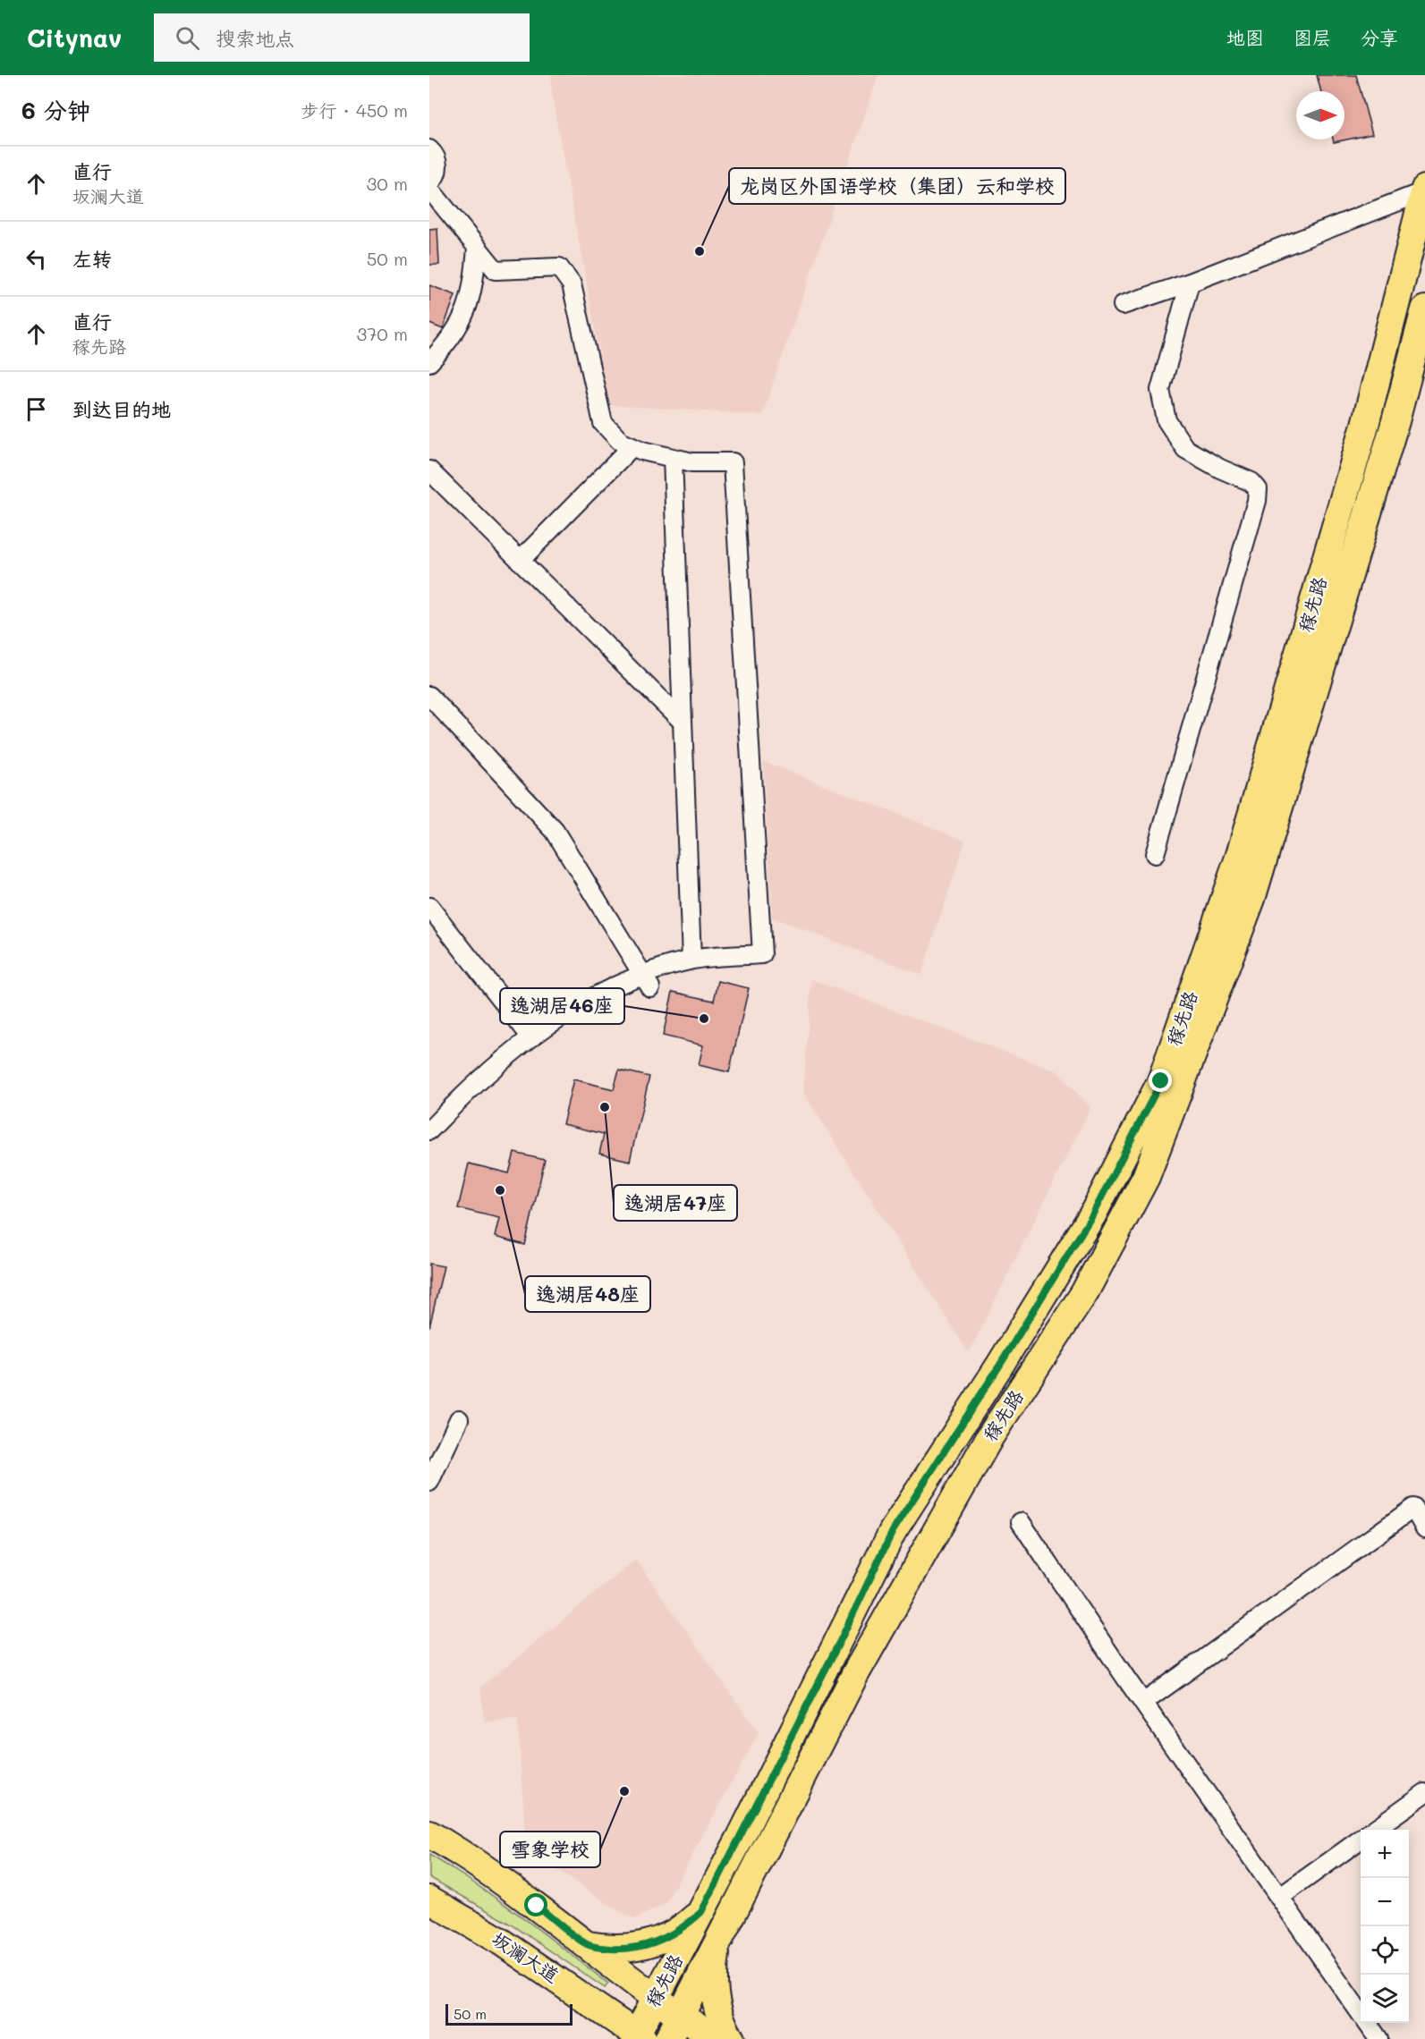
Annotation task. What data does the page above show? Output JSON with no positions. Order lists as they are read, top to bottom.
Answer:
{
  "streets": {
    "main road": ["稼先路", "坂澜大道"]
  },
  "crossings": [
    ["稼先路", "坂澜大道"]
  ],
  "places": [
    "龙岗区外国语学校（集团）云和学校",
    "逸湖居46座",
    "逸湖居47座",
    "逸湖居48座",
    "雪象学校"
  ],
  "scale_bar": "50 m",
  "north": "right",
  "page": {
    "header": "Citynav",
    "search": "搜索地点",
    "nav": ["地图", "图层", "分享"],
    "heading": ["6 分钟", "步行 · 450 m"],
    "list": [
      ["直行", "坂澜大道", "30 m"],
      ["左转", "50 m"],
      ["直行", "稼先路", "370 m"],
      "到达目的地"
    ],
    "map_buttons": ["+", "−"],
    "scale": "50 m"
  }
}
